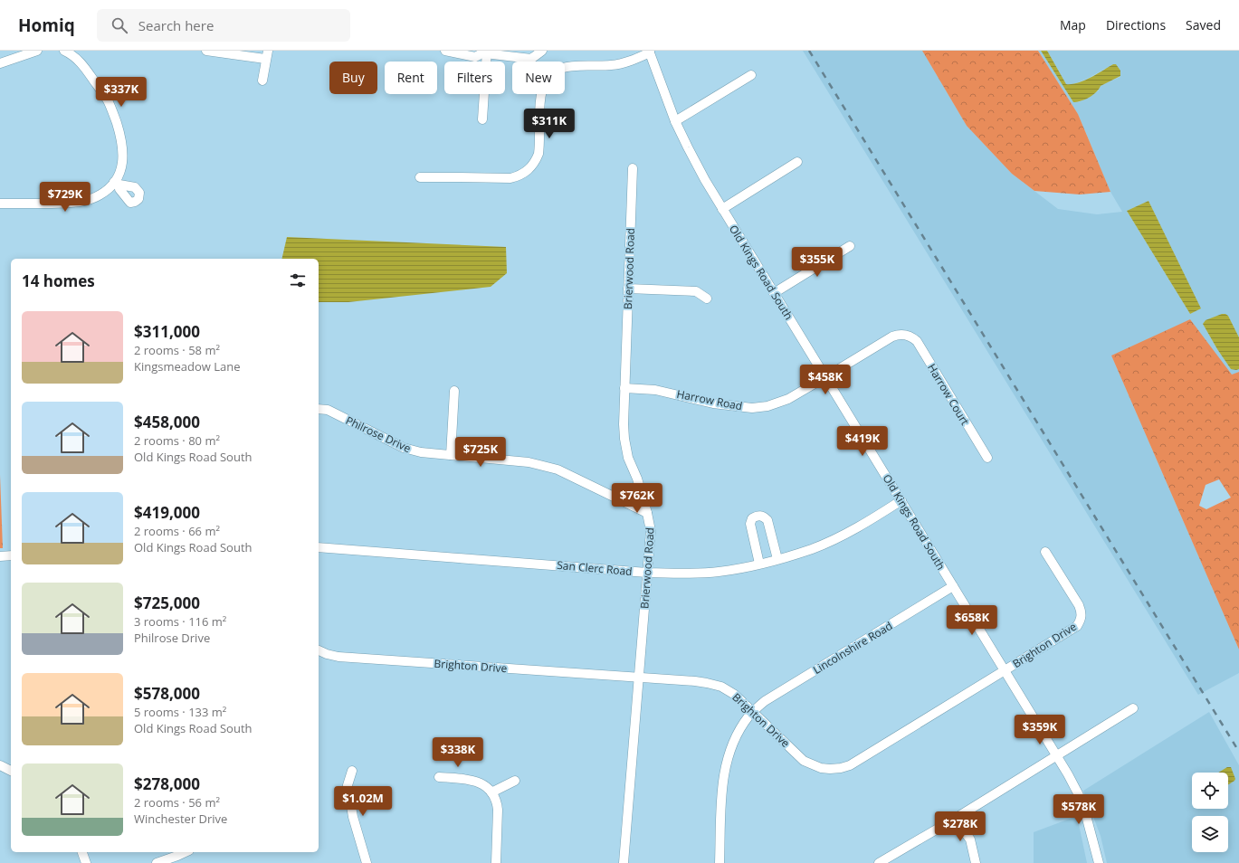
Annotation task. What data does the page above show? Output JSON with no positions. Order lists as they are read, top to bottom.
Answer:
{
  "streets": {
    "street": [
      "Brierwood Road",
      "Old Kings Road South",
      "Harrow Court",
      "Harrow Road",
      "Philrose Drive",
      "San Clerc Road",
      "Brighton Drive",
      "Lincolnshire Road"
    ]
  },
  "crossings": [
    ["Brierwood Road", "Harrow Road"],
    ["Brierwood Road", "Philrose Drive"],
    ["Brierwood Road", "San Clerc Road"],
    ["Brierwood Road", "Brighton Drive"],
    ["Old Kings Road South", "Harrow Road"],
    ["Old Kings Road South", "San Clerc Road"],
    ["Old Kings Road South", "Brighton Drive"],
    ["Old Kings Road South", "Lincolnshire Road"],
    ["Harrow Court", "Harrow Road"],
    ["Brighton Drive", "Lincolnshire Road"]
  ],
  "page": {
    "header": "Homiq",
    "search": "Search here",
    "nav": ["Map", "Directions", "Saved"],
    "chip": [
      "Buy",
      "Rent",
      "Filters",
      "New"
    ],
    "price": [
      "$337K",
      "$311K",
      "$729K",
      "$355K",
      "$458K",
      "$419K",
      "$725K",
      "$762K",
      "$658K",
      "$359K",
      "$338K",
      "$1.02M",
      "$578K",
      "$278K"
    ],
    "heading": "14 homes",
    "list": [
      {
        "name": "$311,000",
        "note": "2 rooms · 58 m² · Kingsmeadow Lane"
      },
      {
        "name": "$458,000",
        "note": "2 rooms · 80 m² · Old Kings Road South"
      },
      {
        "name": "$419,000",
        "note": "2 rooms · 66 m² · Old Kings Road South"
      },
      {
        "name": "$725,000",
        "note": "3 rooms · 116 m² · Philrose Drive"
      },
      {
        "name": "$578,000",
        "note": "5 rooms · 133 m² · Old Kings Road South"
      },
      {
        "name": "$278,000",
        "note": "2 rooms · 56 m² · Winchester Drive"
      }
    ]
  }
}
